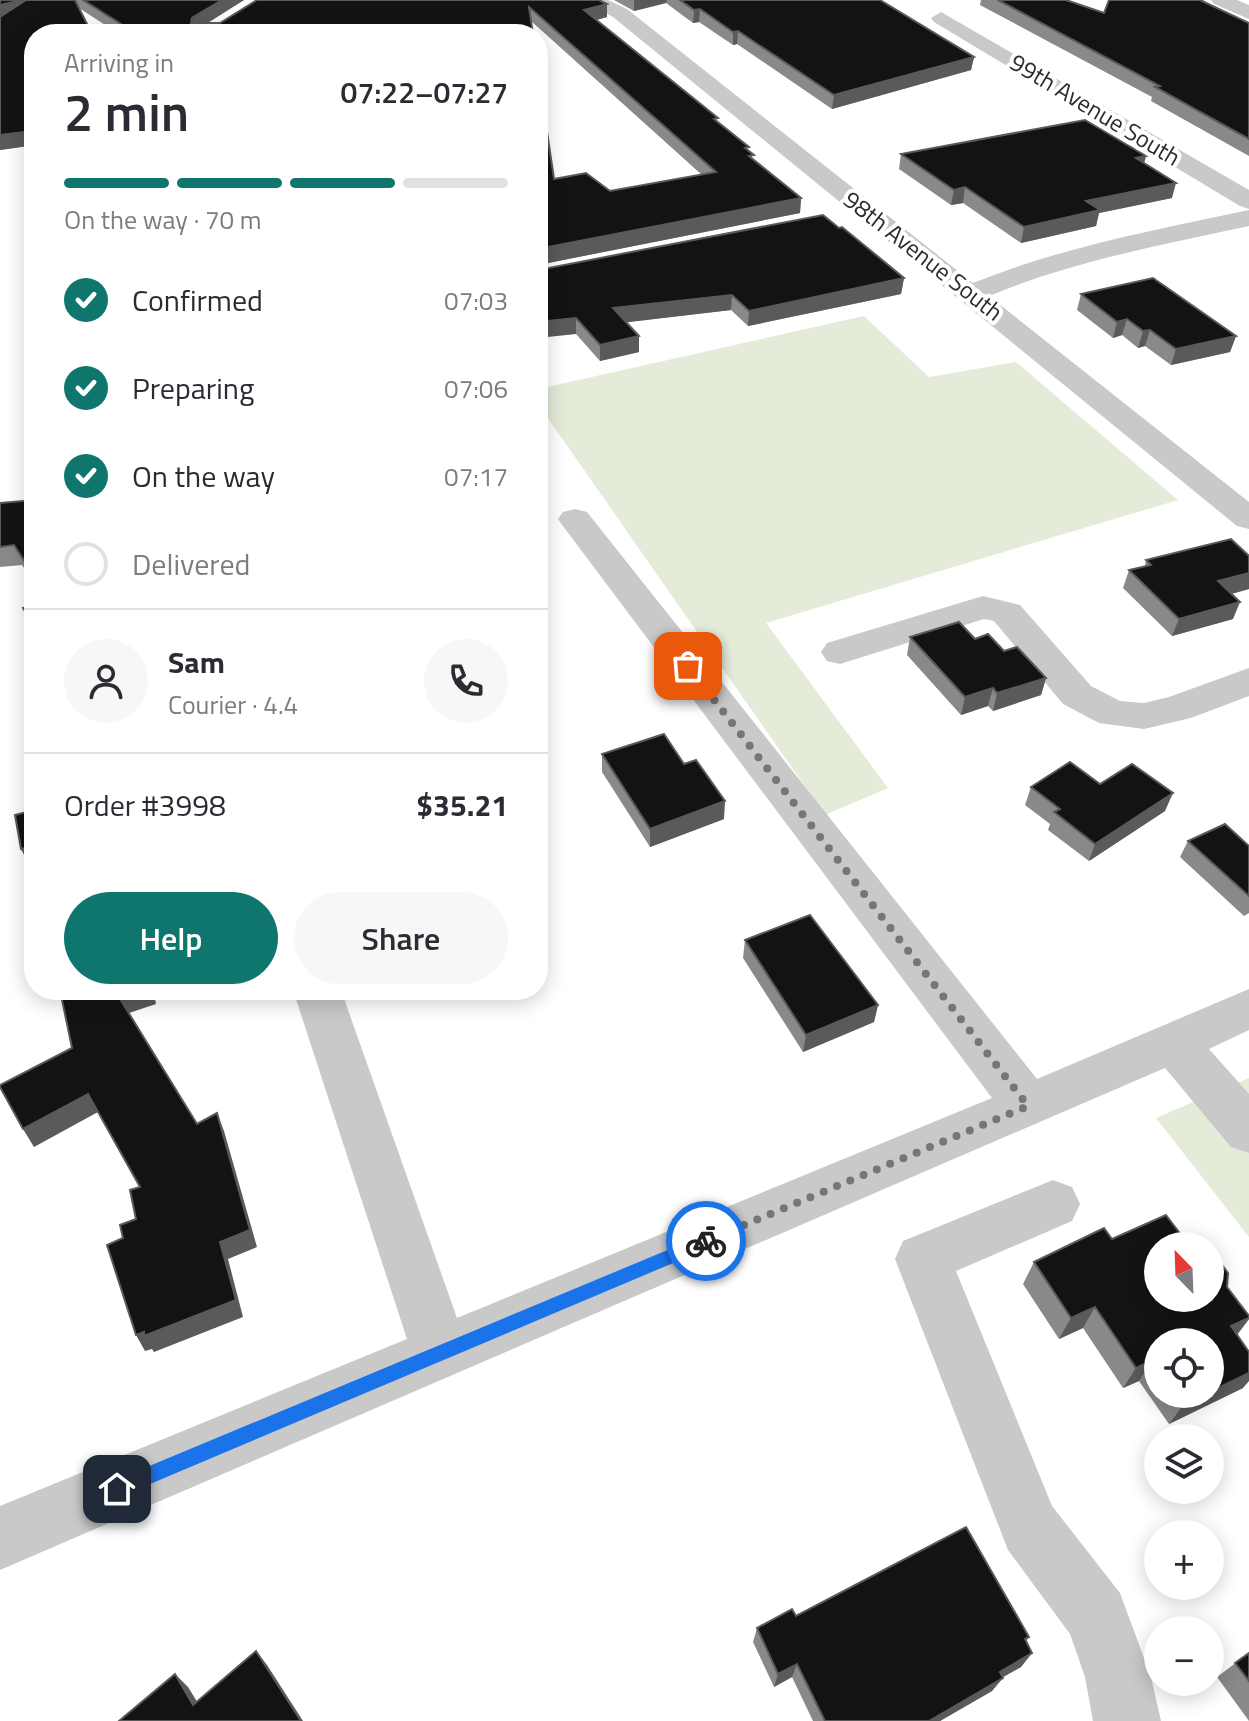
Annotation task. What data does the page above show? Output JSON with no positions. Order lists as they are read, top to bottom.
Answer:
{
  "streets": {
    "street": ["99th Avenue South", "98th Avenue South"]
  },
  "north": "top left",
  "page": {
    "heading": ["2 min", "Arriving in", "07:22–07:27"],
    "panel": [
      "Sam",
      "Courier · 4.4",
      "Order #3998",
      "$35.21"
    ],
    "bar": "On the way · 70 m",
    "list": [
      ["Confirmed", "07:03"],
      ["Preparing", "07:06"],
      ["On the way", "07:17"],
      "Delivered"
    ],
    "buttons": ["Help", "Share"],
    "map_buttons": ["+", "−"]
  }
}
